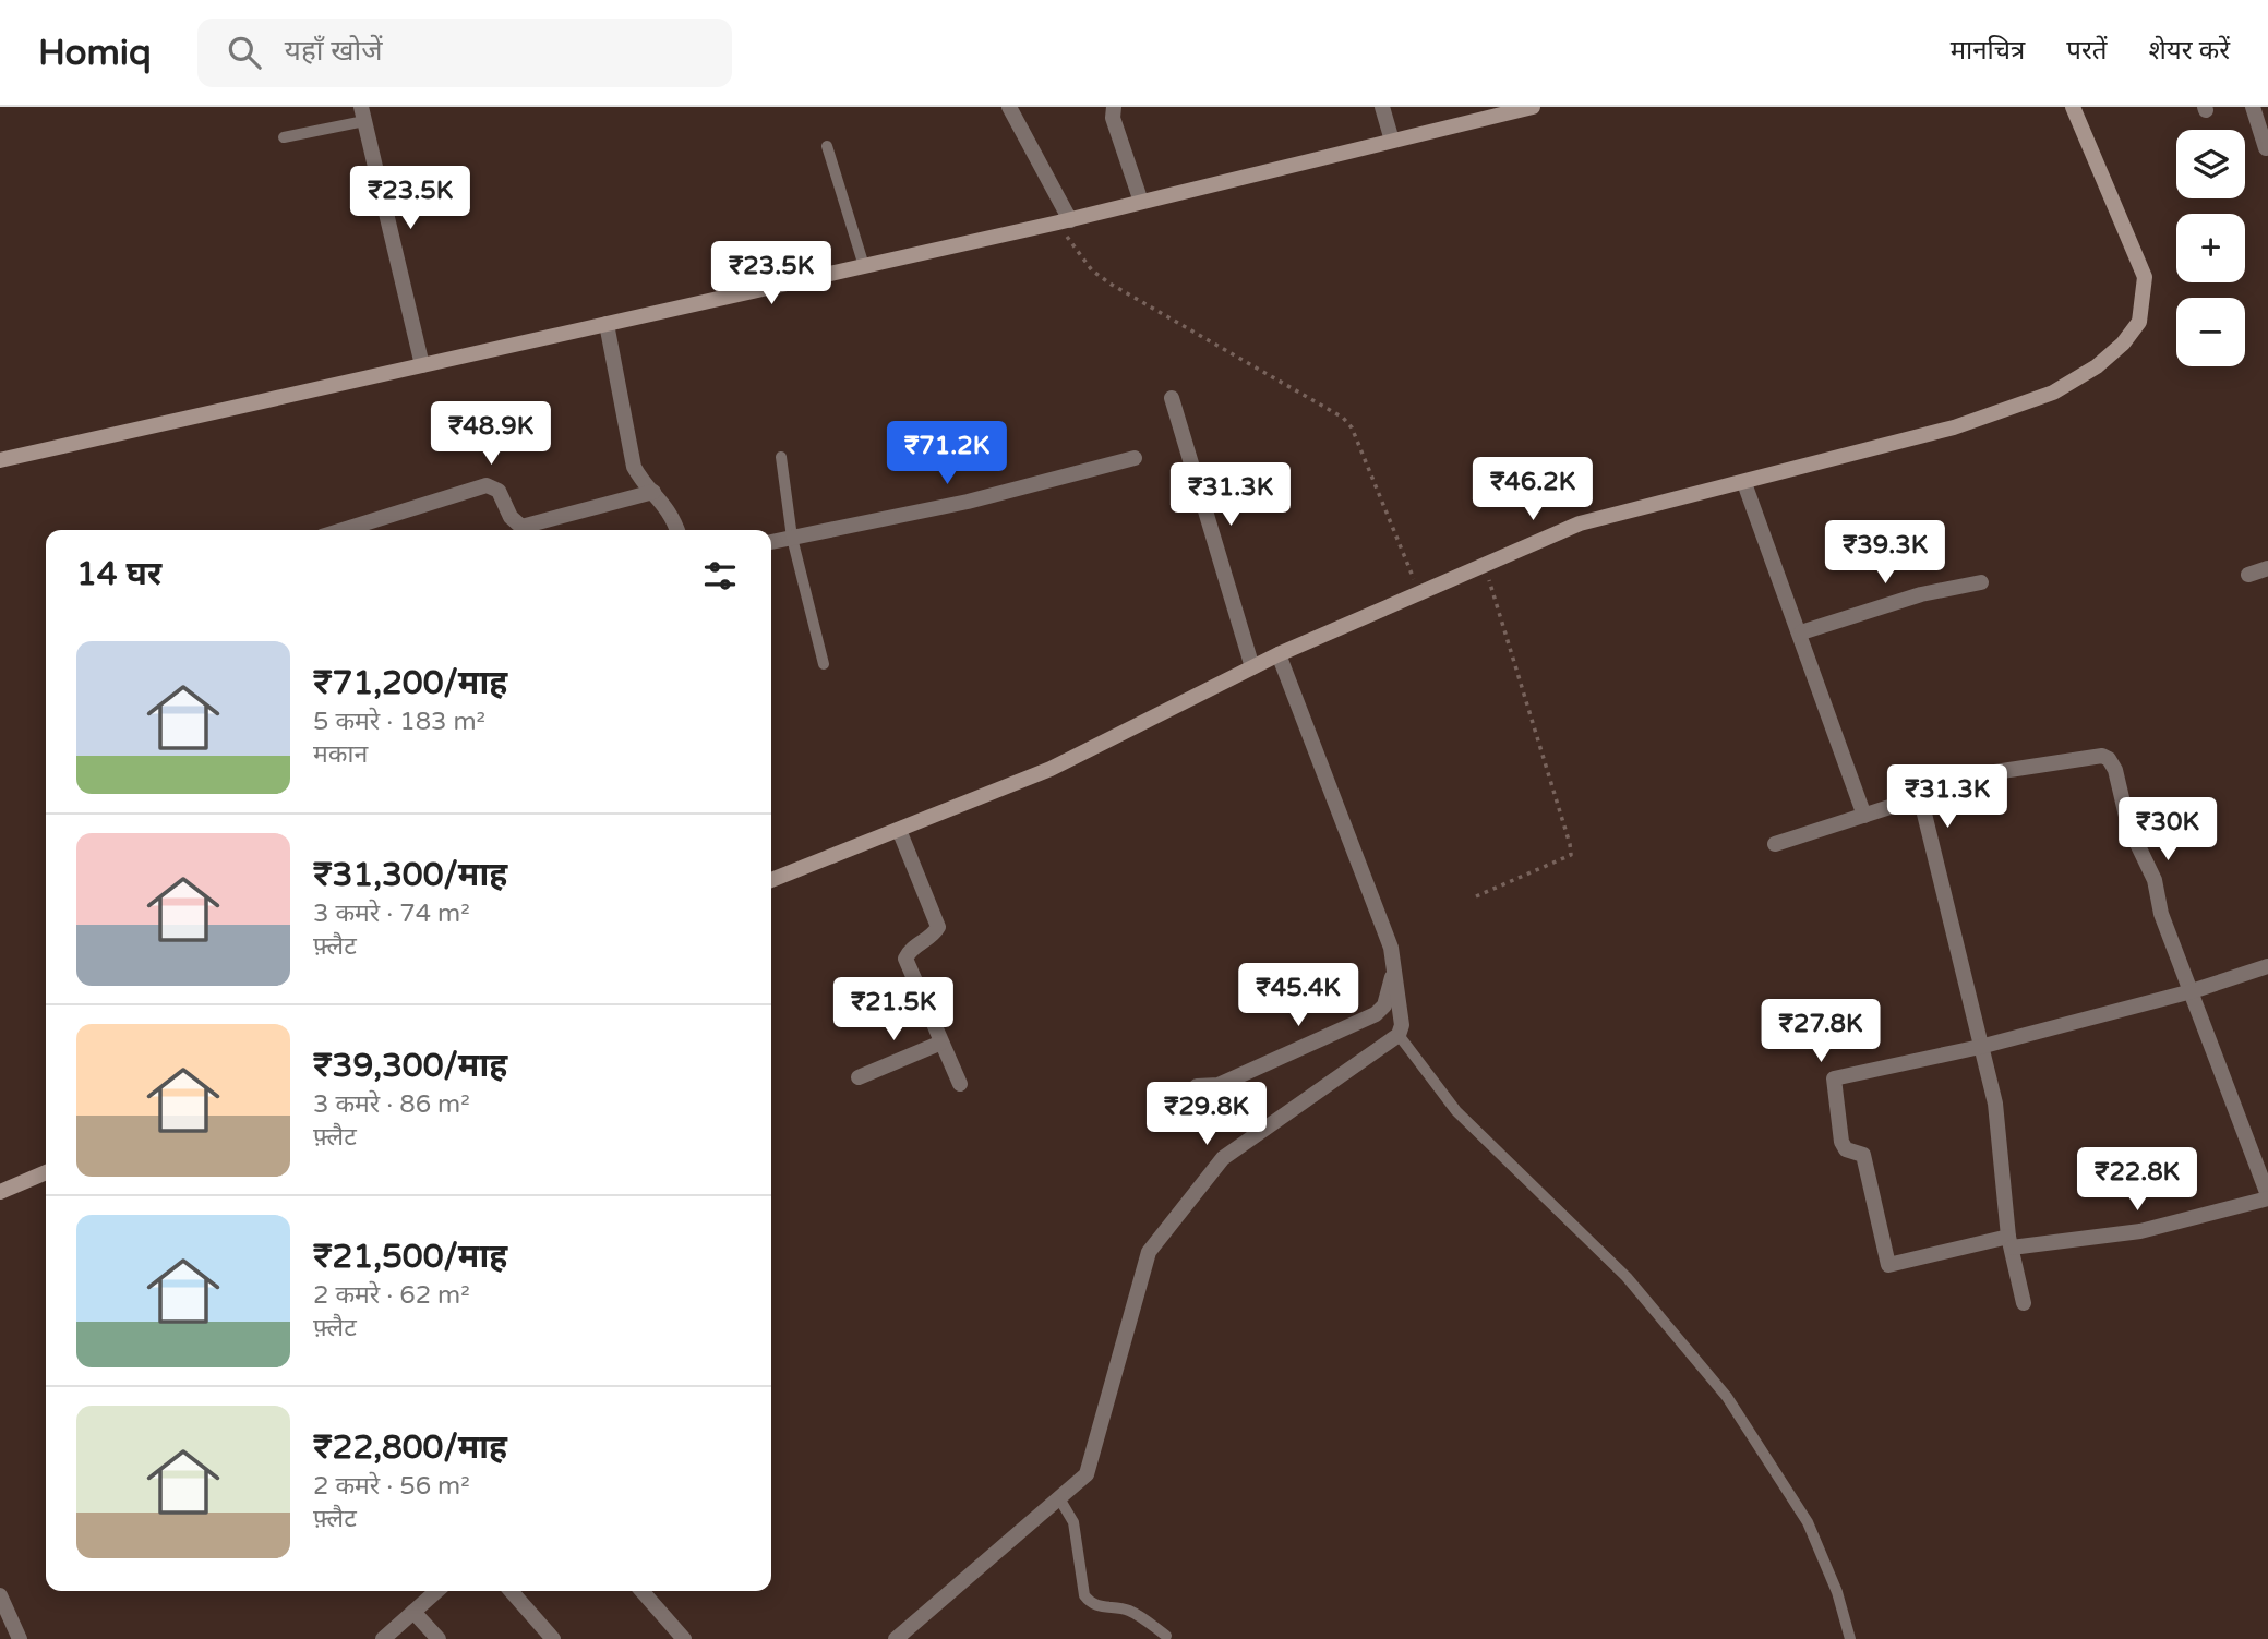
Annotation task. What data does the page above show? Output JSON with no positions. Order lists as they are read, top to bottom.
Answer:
{
  "page": {
    "header": "Homiq",
    "search": "यहाँ खोजें",
    "nav": ["मानचित्र", "परतें", "शेयर करें"],
    "map_buttons": ["+", "−"],
    "price": [
      "₹23.5K",
      "₹23.5K",
      "₹48.9K",
      "₹71.2K",
      "₹46.2K",
      "₹31.3K",
      "₹39.3K",
      "₹31.3K",
      "₹30K",
      "₹45.4K",
      "₹21.5K",
      "₹27.8K",
      "₹29.8K",
      "₹22.8K"
    ],
    "heading": "14 घर",
    "list": [
      {
        "name": "₹71,200/माह",
        "note": "5 कमरे · 183 m² · मकान"
      },
      {
        "name": "₹31,300/माह",
        "note": "3 कमरे · 74 m² · फ़्लैट"
      },
      {
        "name": "₹39,300/माह",
        "note": "3 कमरे · 86 m² · फ़्लैट"
      },
      {
        "name": "₹21,500/माह",
        "note": "2 कमरे · 62 m² · फ़्लैट"
      },
      {
        "name": "₹22,800/माह",
        "note": "2 कमरे · 56 m² · फ़्लैट"
      }
    ]
  }
}
